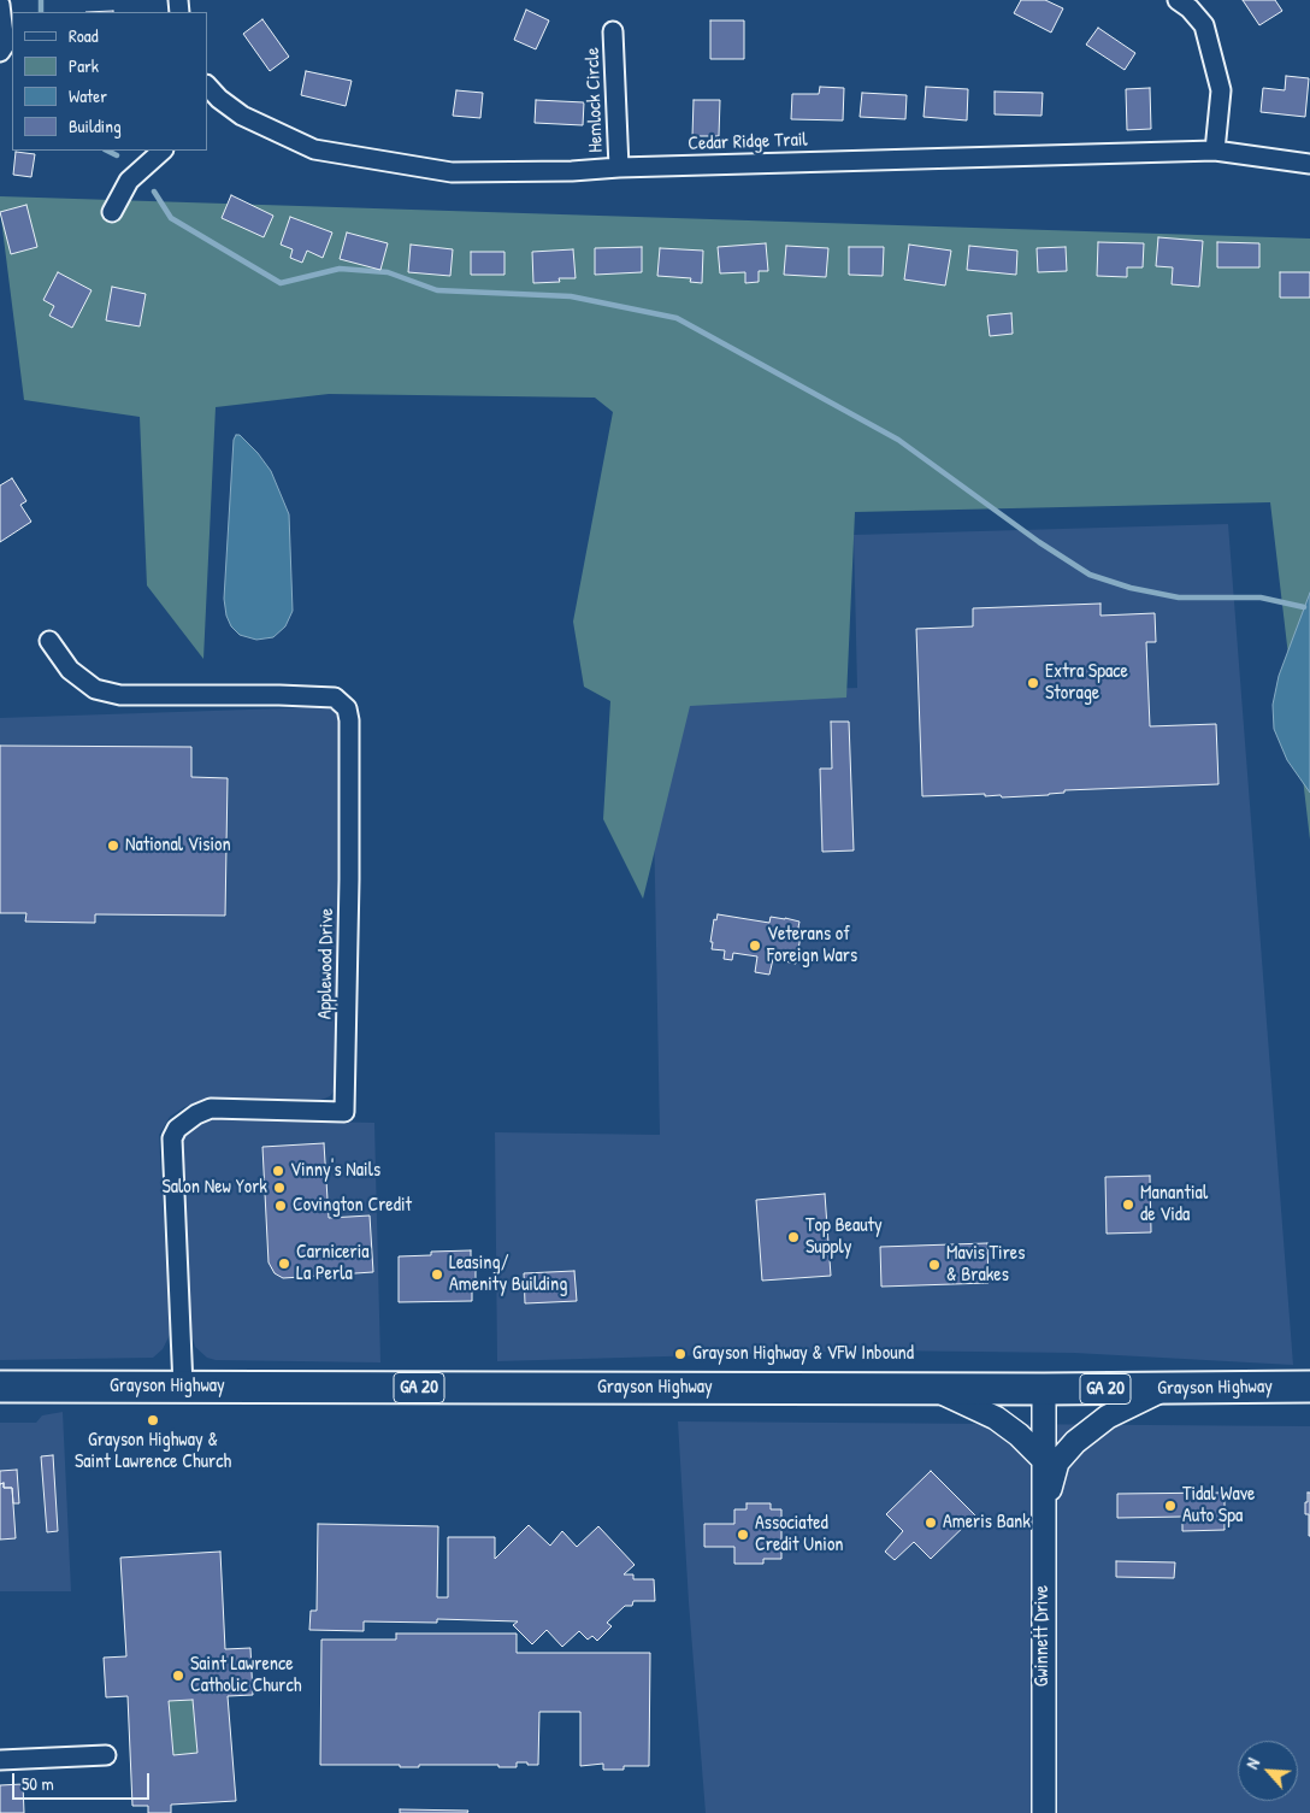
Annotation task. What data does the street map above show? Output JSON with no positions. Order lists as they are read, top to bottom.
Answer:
{
  "streets": {
    "main road": ["Grayson Highway", "GA 20"],
    "street": [
      "Hemlock Circle",
      "Cedar Ridge Trail",
      "Applewood Drive",
      "Gwinnett Drive"
    ]
  },
  "crossings": [
    ["Hemlock Circle", "Cedar Ridge Trail"],
    ["Applewood Drive", "Grayson Highway"],
    ["Grayson Highway", "Gwinnett Drive"]
  ],
  "places": [
    "Extra Space Storage",
    "National Vision",
    "Veterans of Foreign Wars",
    "Vinny's Nails",
    "Salon New York",
    "Manantial de Vida",
    "Covington Credit",
    "Top Beauty Supply",
    "Carniceria La Perla",
    "Mavis Tires & Brakes",
    "Leasing/ Amenity Building",
    "Grayson Highway & VFW Inbound",
    "Grayson Highway & Saint Lawrence Church",
    "Tidal Wave Auto Spa",
    "Ameris Bank",
    "Associated Credit Union",
    "Saint Lawrence Catholic Church"
  ],
  "legend": [
    "Road",
    "Park",
    "Water",
    "Building"
  ],
  "scale_bar": "50 m",
  "north": "top left"
}
